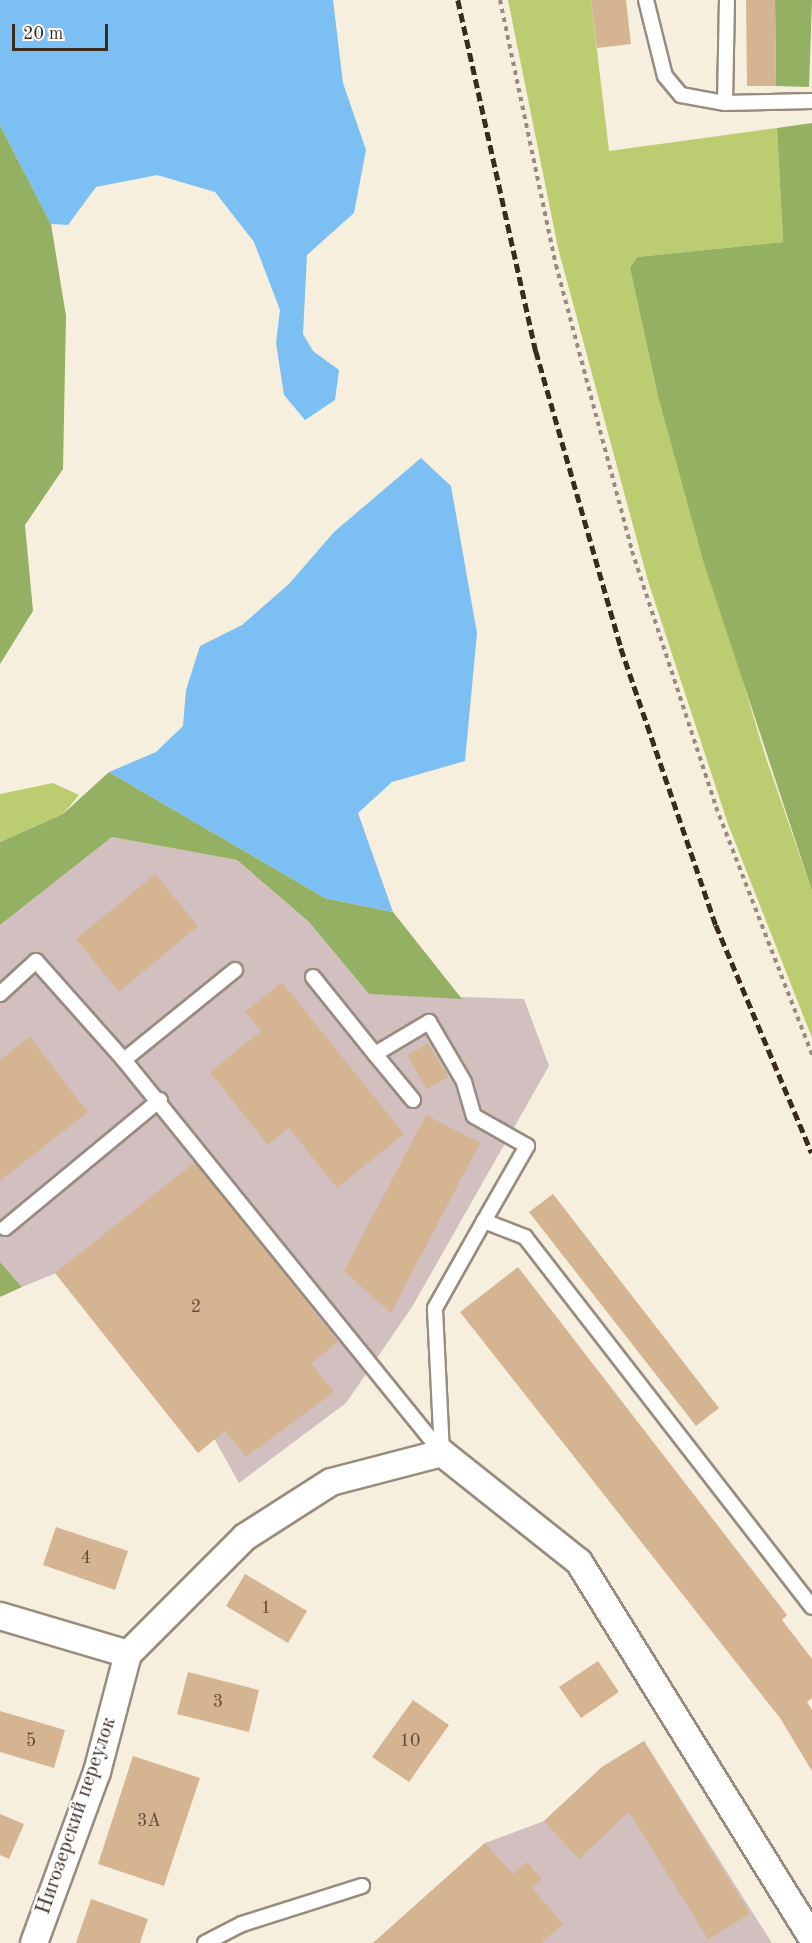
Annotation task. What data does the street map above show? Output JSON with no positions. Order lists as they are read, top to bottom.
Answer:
{
  "streets": {
    "street": ["Нигозерский переулок"]
  },
  "house_numbers": [
    "2",
    "4",
    "1",
    "3",
    "5",
    "10",
    "3А"
  ],
  "scale_bar": "20 m"
}
